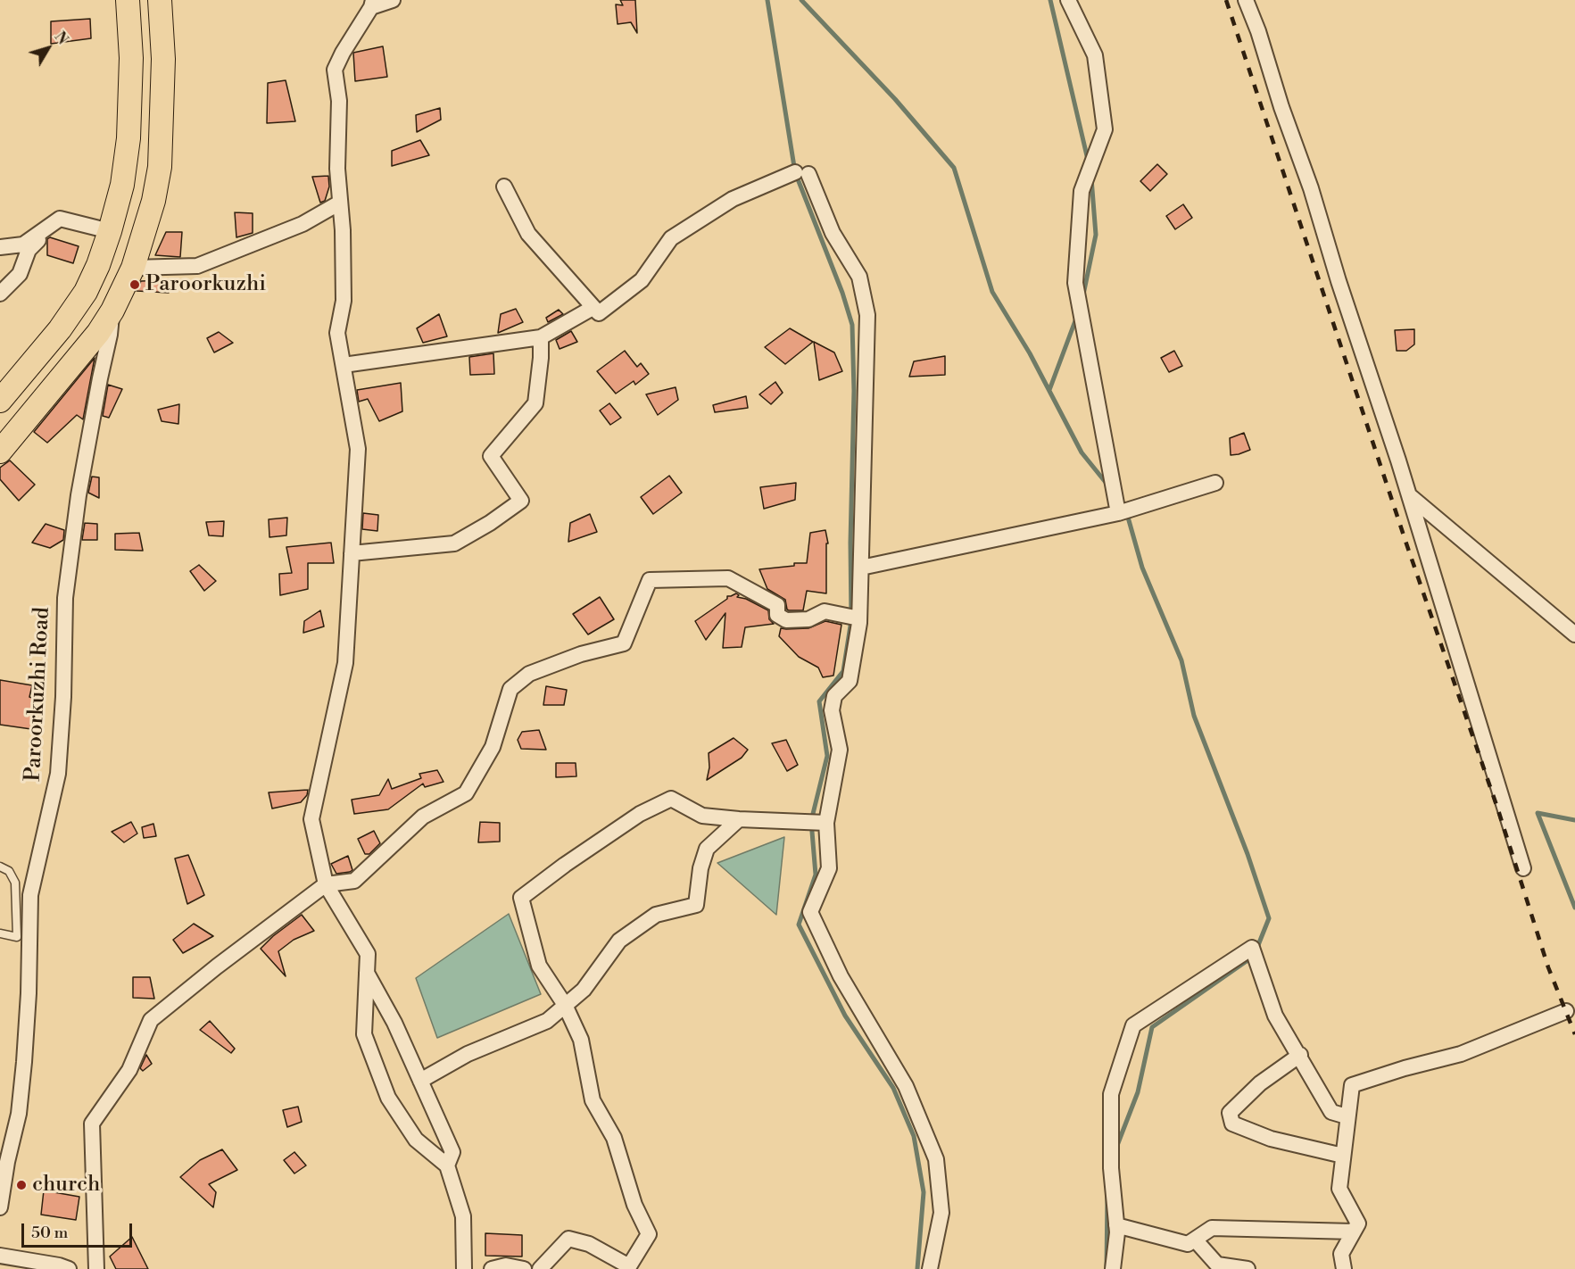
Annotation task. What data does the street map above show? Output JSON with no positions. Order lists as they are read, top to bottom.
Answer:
{
  "streets": {
    "street": ["Paroorkuzhi Road"]
  },
  "places": ["Paroorkuzhi", "church"],
  "scale_bar": "50 m",
  "north": "top right"
}
